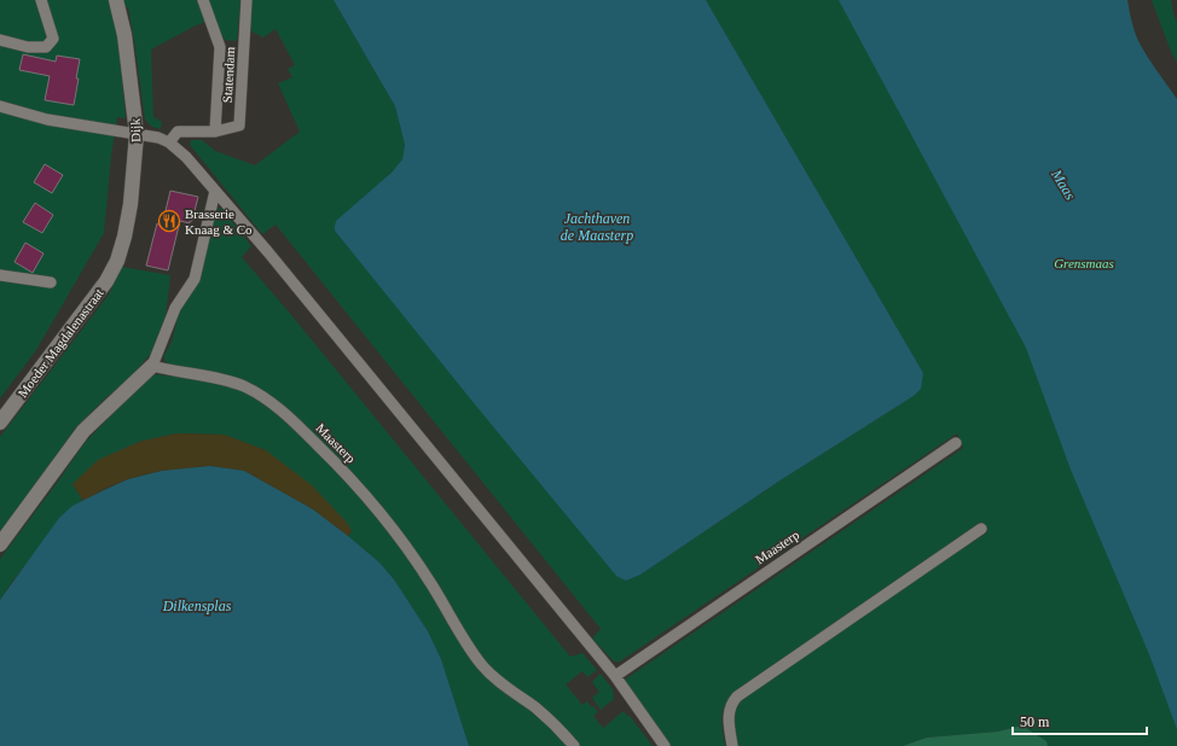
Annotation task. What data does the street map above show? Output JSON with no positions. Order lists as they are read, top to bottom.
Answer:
{
  "streets": {
    "street": ["Dijk", "Moeder Magdalenastraat"],
    "lane": ["Statendam", "Maasterp"]
  },
  "crossings": [
    ["Dijk", "Moeder Magdalenastraat"]
  ],
  "water": ["Maas", "Jachthaven de Maasterp", "Dilkensplas"],
  "parks": ["Grensmaas"],
  "places": {
    "restaurant": ["Brasserie Knaag & Co"]
  },
  "scale_bar": "50 m"
}
